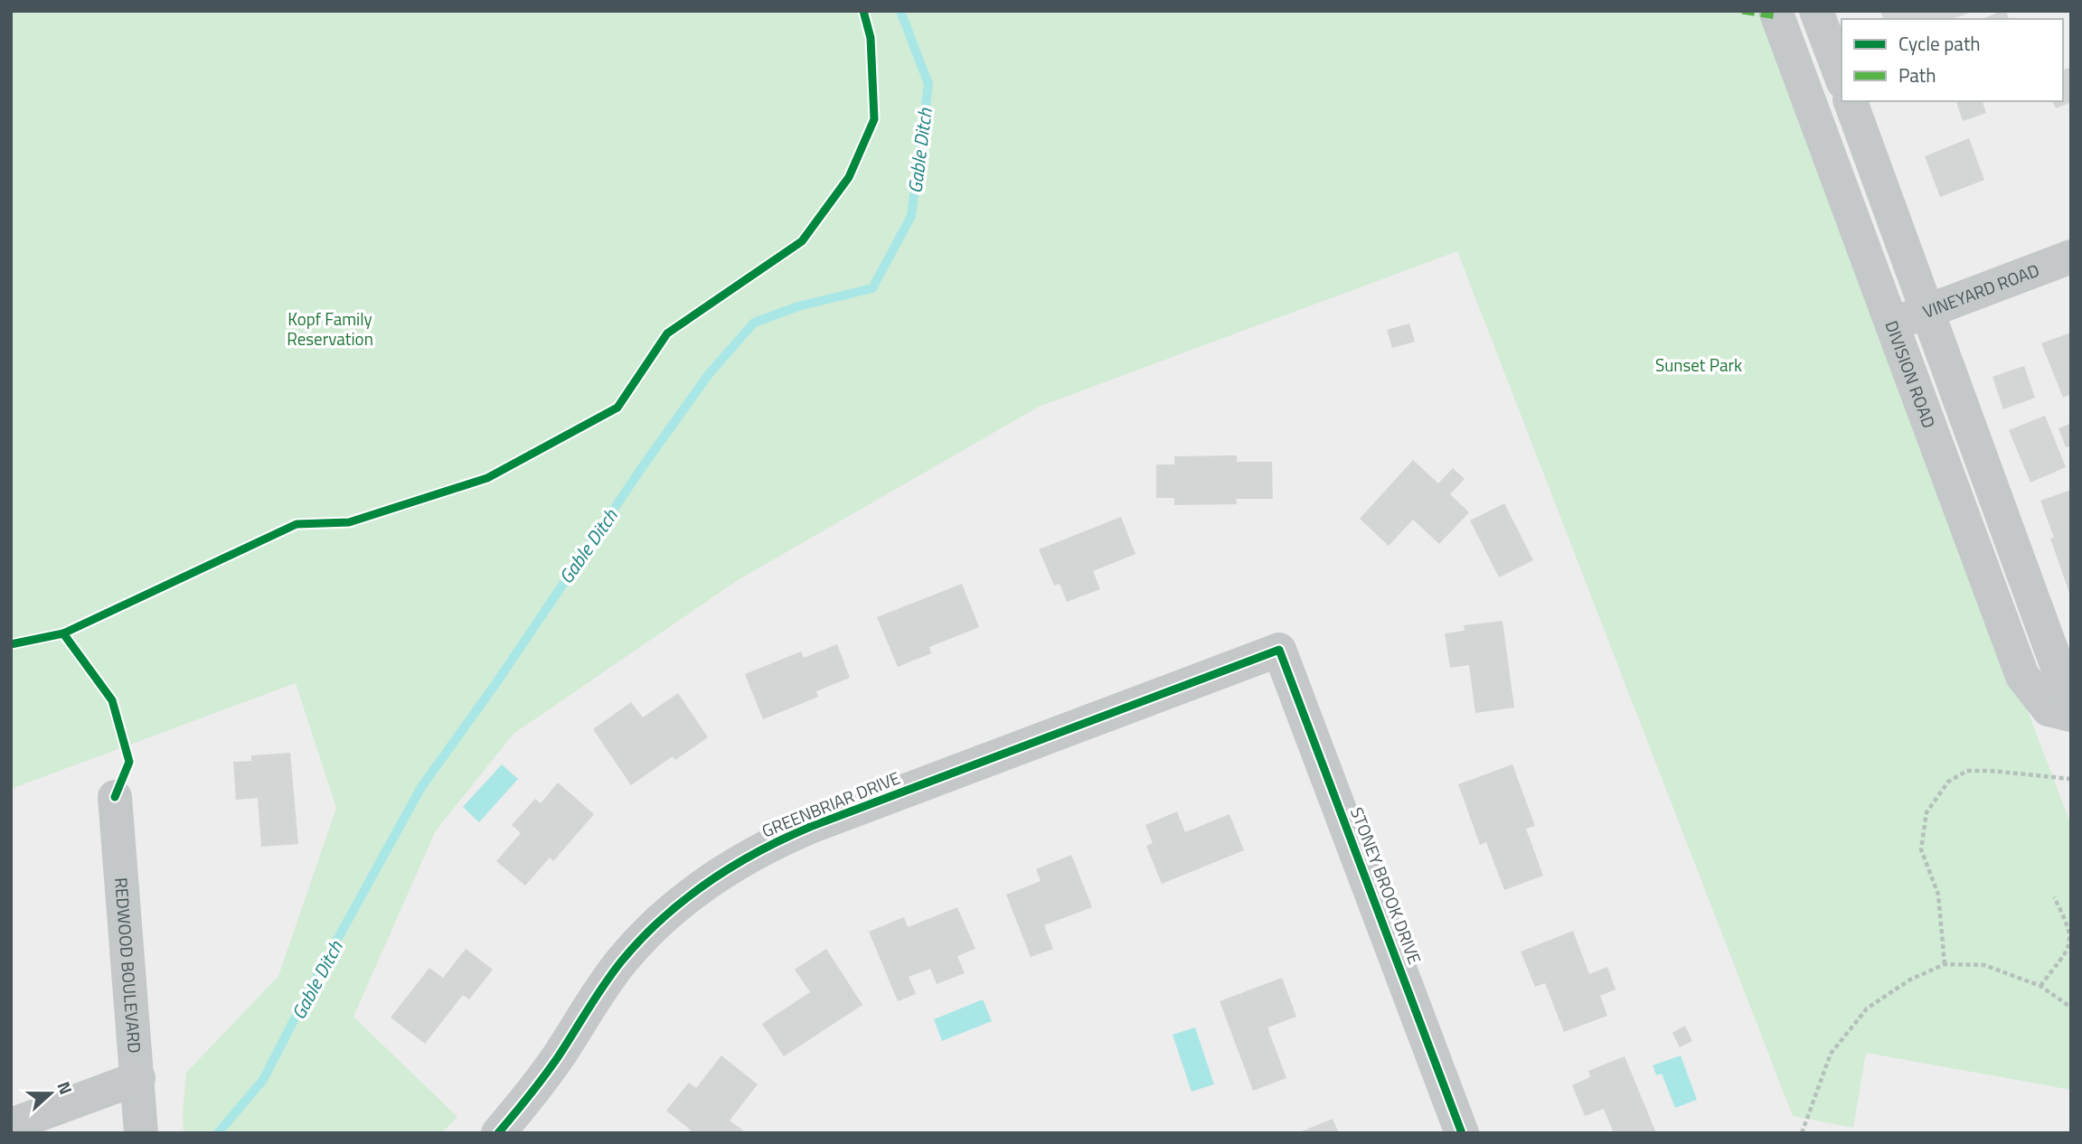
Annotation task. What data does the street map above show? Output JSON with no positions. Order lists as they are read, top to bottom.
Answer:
{
  "streets": {
    "street": [
      "VINEYARD ROAD",
      "DIVISION ROAD",
      "GREENBRIAR DRIVE",
      "STONEY BROOK DRIVE",
      "REDWOOD BOULEVARD"
    ]
  },
  "crossings": [
    ["VINEYARD ROAD", "DIVISION ROAD"],
    ["GREENBRIAR DRIVE", "STONEY BROOK DRIVE"]
  ],
  "water": ["Gable Ditch"],
  "parks": ["Kopf Family Reservation", "Sunset Park"],
  "legend": ["Cycle path", "Path"],
  "north": "right"
}
